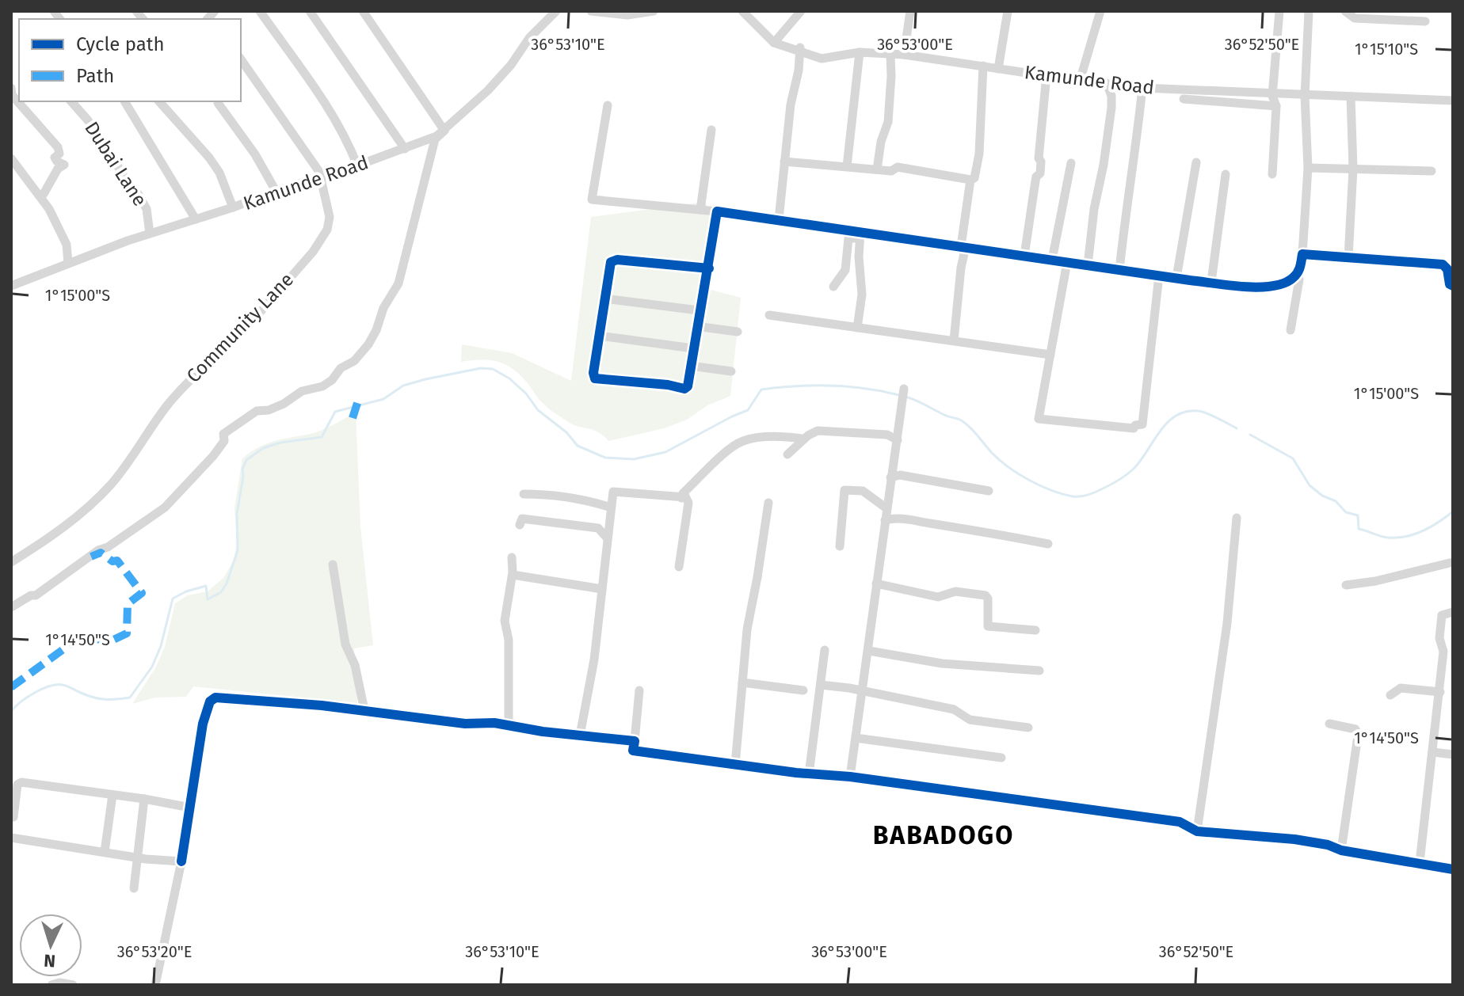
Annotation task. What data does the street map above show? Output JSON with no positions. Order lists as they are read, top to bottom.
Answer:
{
  "streets": {
    "street": ["Kamunde Road", "Dubai Lane", "Community Lane"]
  },
  "crossings": [
    ["Kamunde Road", "Dubai Lane"],
    ["Kamunde Road", "Community Lane"]
  ],
  "districts": ["BABADOGO"],
  "legend": ["Cycle path", "Path"],
  "north": "bottom",
  "coordinates": [
    "36°53'10\"E",
    "36°53'00\"E",
    "36°52'50\"E",
    "1°15'10\"S",
    "1°15'00\"S",
    "1°14'50\"S",
    "36°53'20\"E"
  ]
}
